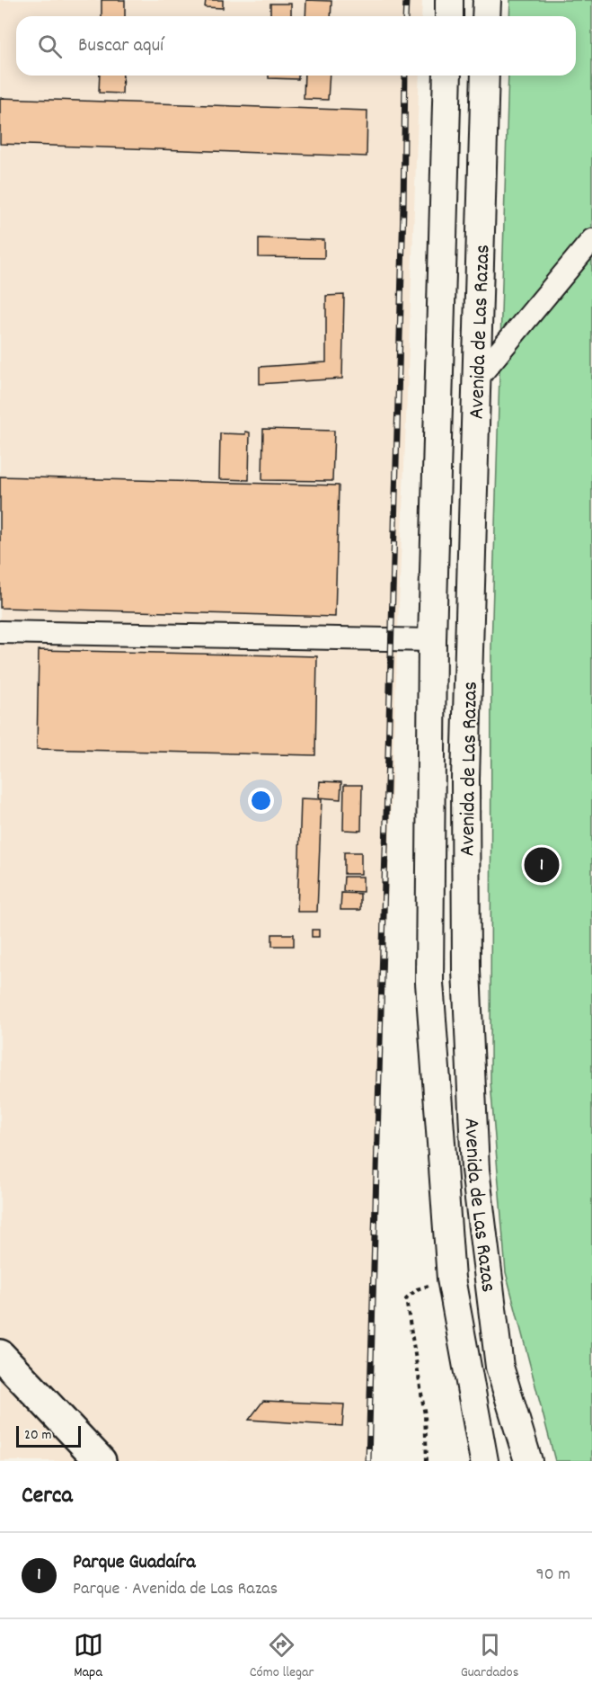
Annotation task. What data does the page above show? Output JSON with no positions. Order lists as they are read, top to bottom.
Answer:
{
  "streets": {
    "main road": ["Avenida de Las Razas"]
  },
  "scale_bar": "20 m",
  "page": {
    "search": "Buscar aquí",
    "pins": "1",
    "scale": "20 m",
    "heading": "Cerca",
    "list": [
      {
        "mark": "1",
        "name": "Parque Guadaíra",
        "note": "Parque · Avenida de Las Razas",
        "value": "90 m"
      }
    ],
    "nav": ["Mapa", "Cómo llegar", "Guardados"]
  }
}
